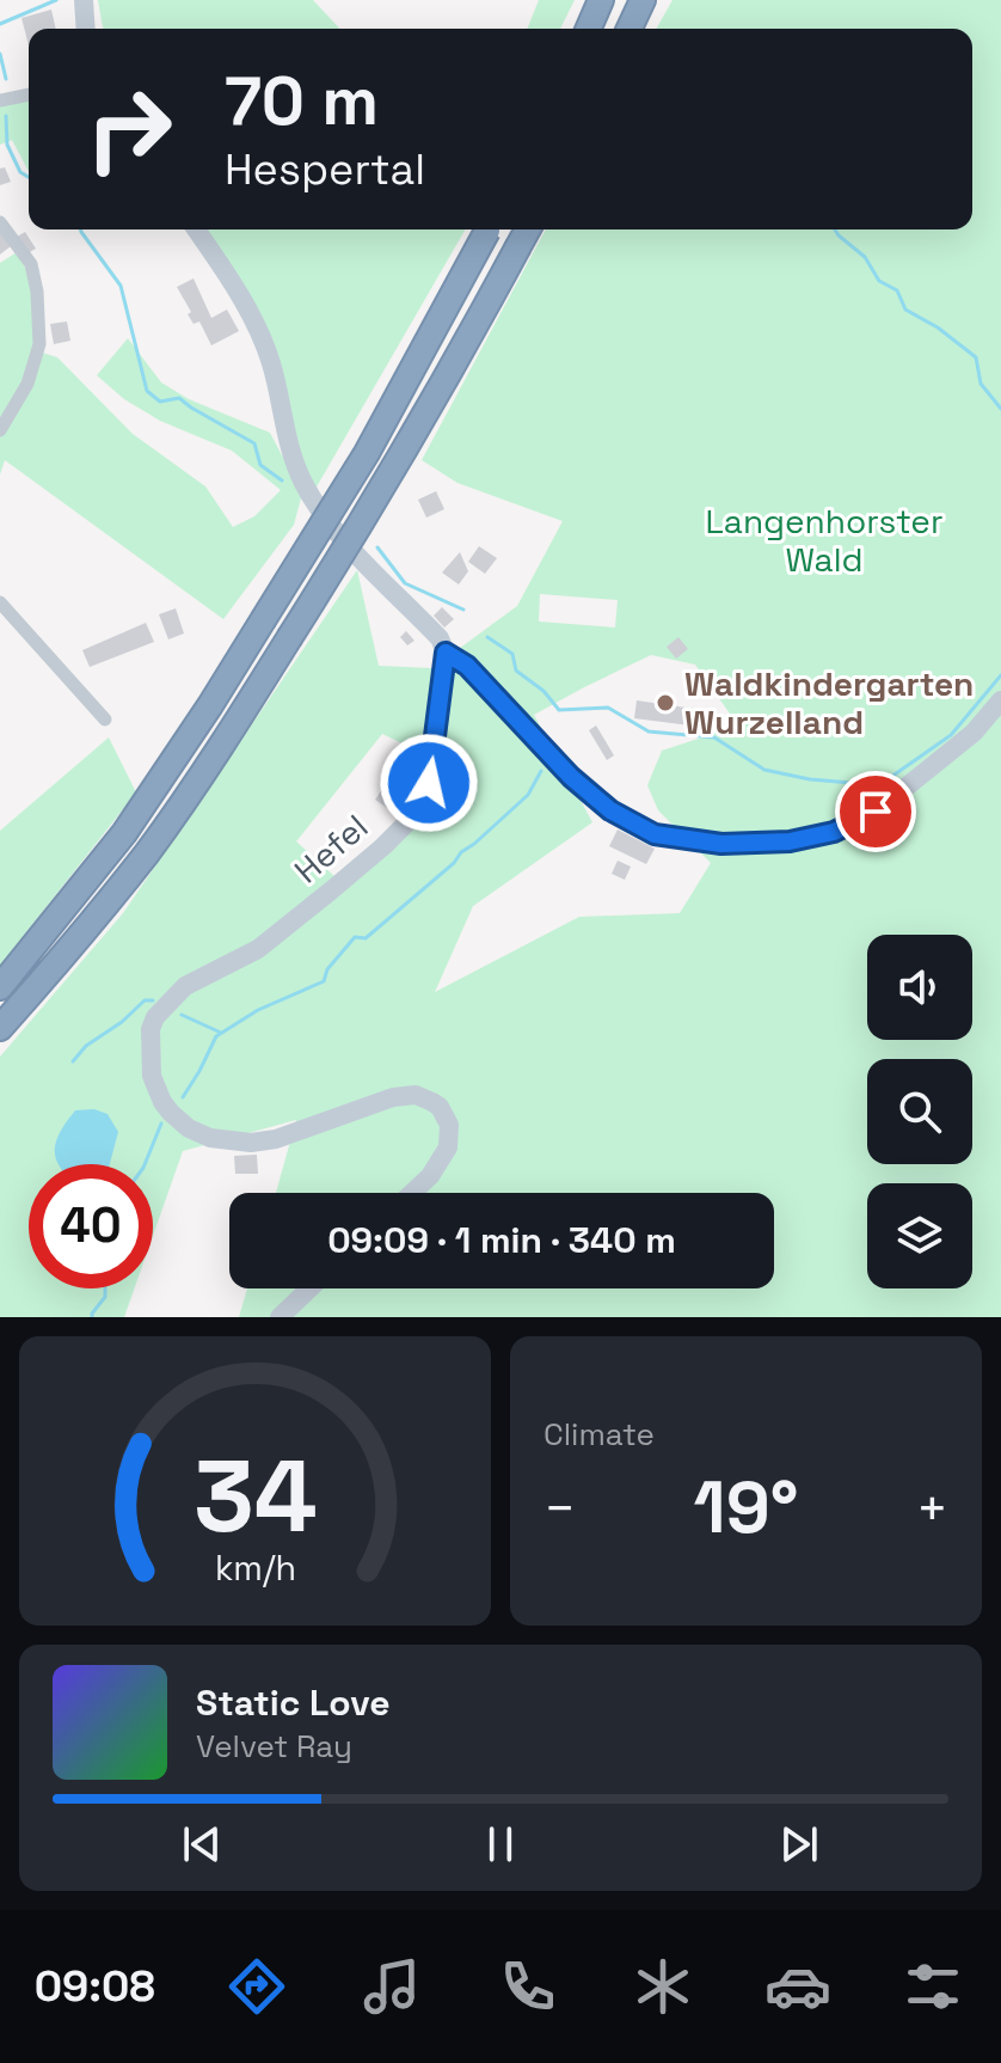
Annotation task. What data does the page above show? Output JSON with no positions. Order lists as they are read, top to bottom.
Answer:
{
  "streets": {
    "main road": ["Hefel"]
  },
  "parks": ["Langenhorster Wald"],
  "places": ["Waldkindergarten Wurzelland"],
  "page": {
    "turn": ["70 m", "Hespertal"],
    "limit": "40",
    "trip": "09:09 · 1 min · 340 m",
    "tile": "Climate",
    "heat": ["−", "19°", "+"],
    "song": ["Static Love", "Velvet Ray"],
    "tabs": "09:08",
    "gauge": ["34", "km/h"]
  }
}
